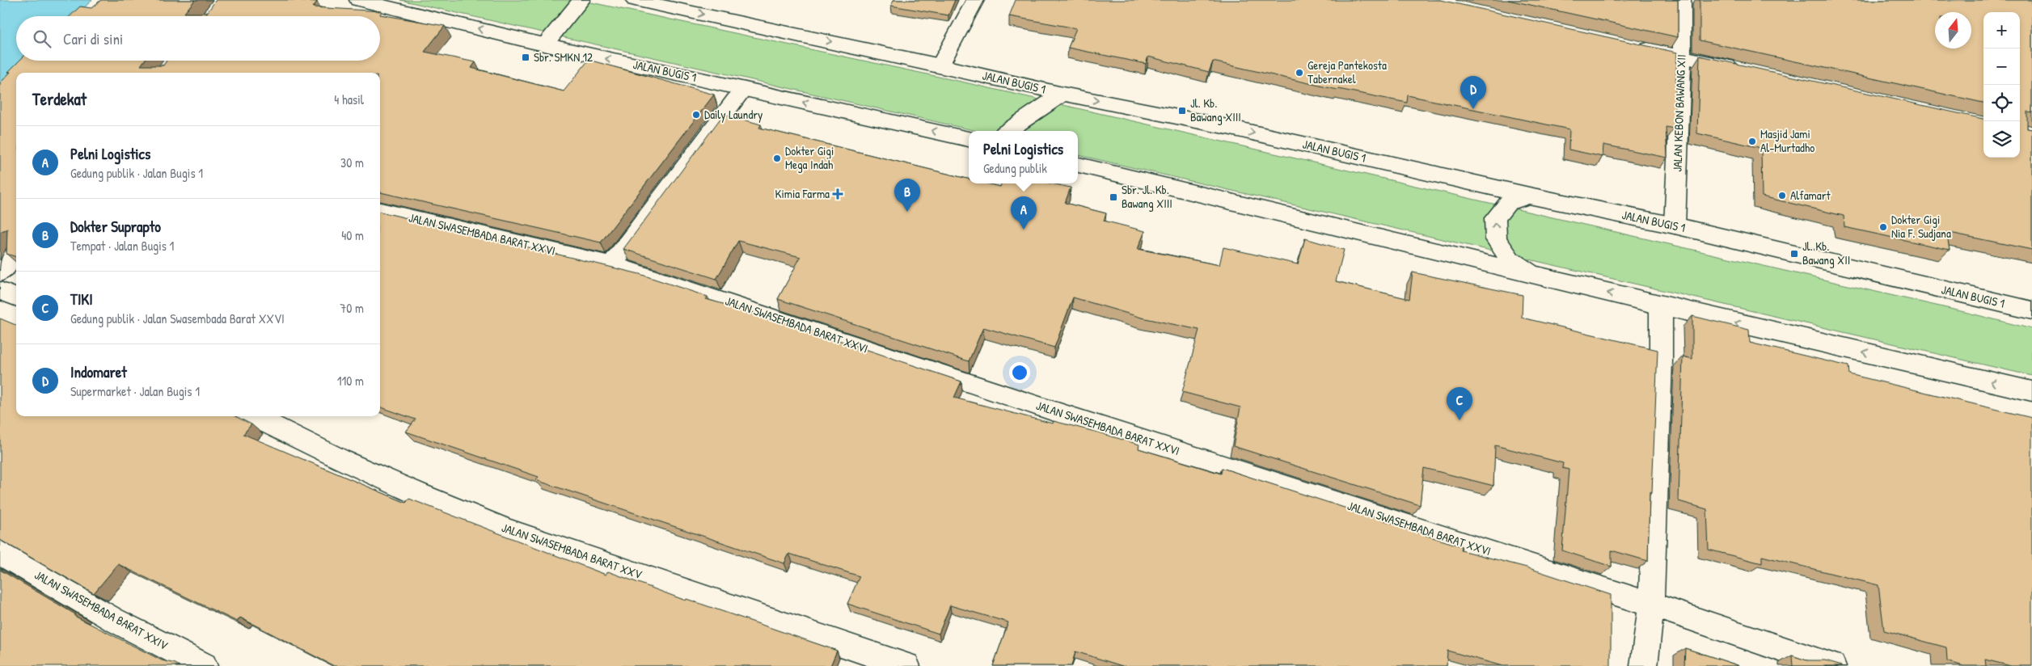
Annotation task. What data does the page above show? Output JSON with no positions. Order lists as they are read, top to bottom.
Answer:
{
  "streets": {
    "street": [
      "JALAN BUGIS 1",
      "JALAN KEBON BAWANG XII",
      "JALAN SWASEMBADA BARAT XXVI",
      "JALAN SWASEMBADA BARAT XXV",
      "JALAN SWASEMBADA BARAT XXIV"
    ]
  },
  "crossings": [
    ["JALAN BUGIS 1", "JALAN KEBON BAWANG XII"]
  ],
  "places": {
    "transit": [
      "Sbr. SMKN 12",
      "Jl. Kb. Bawang XIII",
      "Sbr. Jl. Kb. Bawang XIII",
      "Jl. Kb. Bawang XII"
    ],
    "other": [
      "Gereja Pantekosta Tabernakel",
      "Daily Laundry",
      "Masjid Jami Al-Murtadho",
      "Dokter Gigi Mega Indah",
      "Alfamart",
      "Dokter Gigi Nia F. Sudjana"
    ],
    "health": ["Kimia Farma"]
  },
  "north": "top",
  "page": {
    "map_buttons": ["+", "−"],
    "search": "Cari di sini",
    "heading": ["Terdekat", "4 hasil"],
    "pins": [
      "D",
      "B",
      "A",
      "C"
    ],
    "list": [
      {
        "mark": "A",
        "name": "Pelni Logistics",
        "note": "Gedung publik · Jalan Bugis 1",
        "value": "30 m"
      },
      {
        "mark": "B",
        "name": "Dokter Suprapto",
        "note": "Tempat · Jalan Bugis 1",
        "value": "40 m"
      },
      {
        "mark": "C",
        "name": "TIKI",
        "note": "Gedung publik · Jalan Swasembada Barat XXVI",
        "value": "70 m"
      },
      {
        "mark": "D",
        "name": "Indomaret",
        "note": "Supermarket · Jalan Bugis 1",
        "value": "110 m"
      }
    ],
    "popup": ["Pelni Logistics", "Gedung publik"]
  }
}
